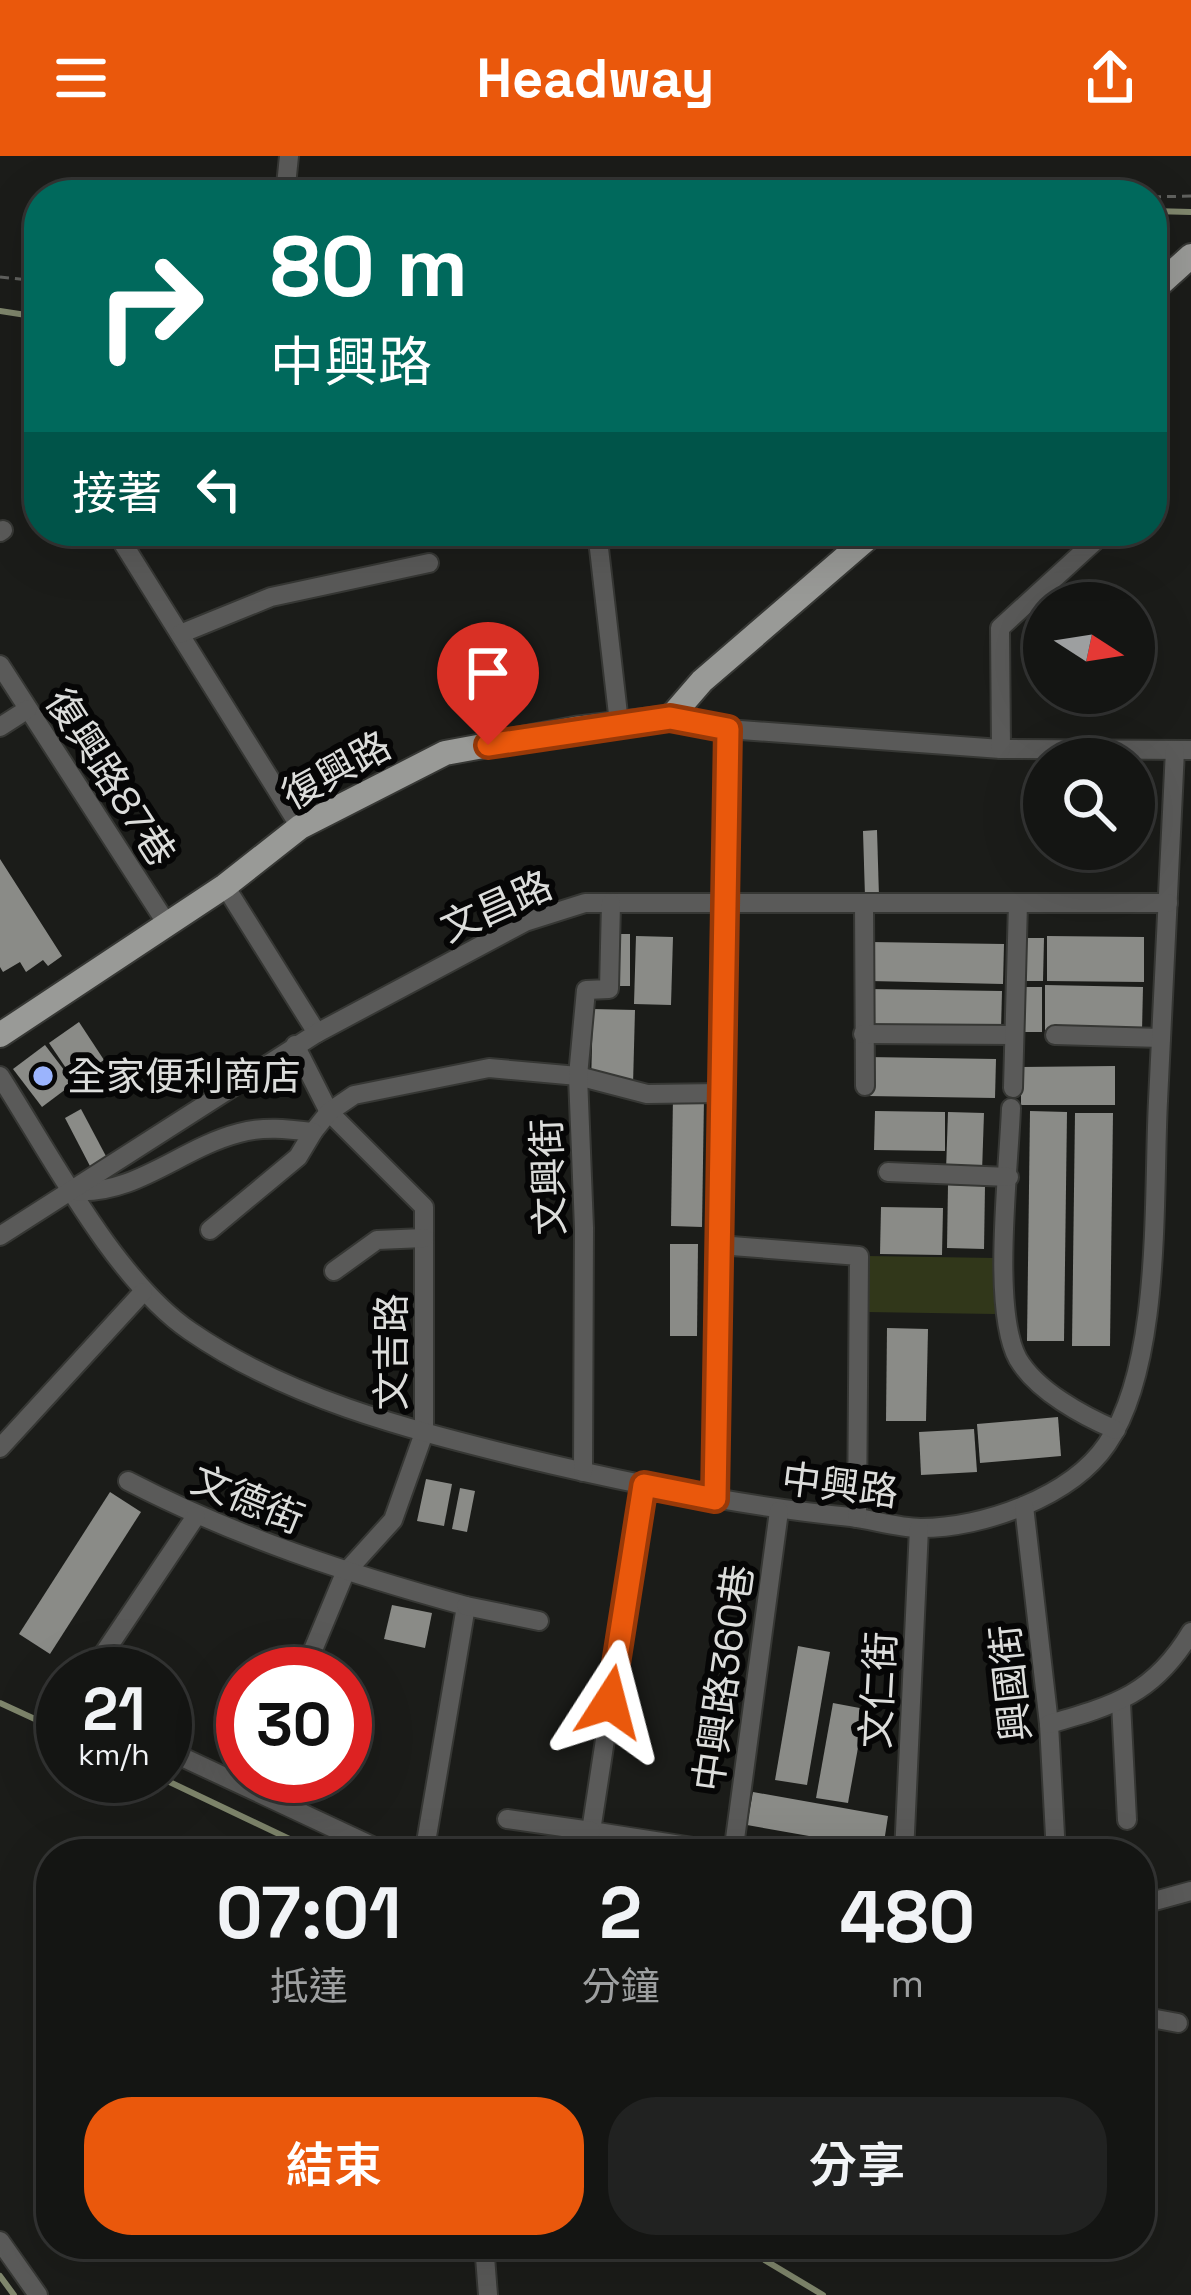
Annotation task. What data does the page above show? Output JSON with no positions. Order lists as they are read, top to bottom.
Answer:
{
  "streets": {
    "main road": ["復興路"],
    "street": [
      "復興路87巷",
      "文昌路",
      "文興街",
      "文吉路",
      "中興路",
      "文德街",
      "中興路360巷",
      "興國街",
      "文仁街"
    ]
  },
  "crossings": [
    ["復興路", "復興路87巷"],
    ["復興路", "中興路"],
    ["文昌路", "文興街"],
    ["文昌路", "文吉路"],
    ["文昌路", "中興路"],
    ["文興街", "中興路"],
    ["文吉路", "中興路"],
    ["文吉路", "文德街"],
    ["中興路", "中興路360巷"],
    ["中興路", "興國街"],
    ["中興路", "文仁街"]
  ],
  "places": ["全家便利商店"],
  "north": "right",
  "page": {
    "header": "Headway",
    "turn": ["80 m", "中興路"],
    "then": "接著",
    "speed": "21 km/h",
    "limit": "30",
    "eta": [
      "07:01",
      "抵達",
      "2",
      "分鐘",
      "480",
      "m"
    ],
    "buttons": ["結束", "分享"]
  }
}
